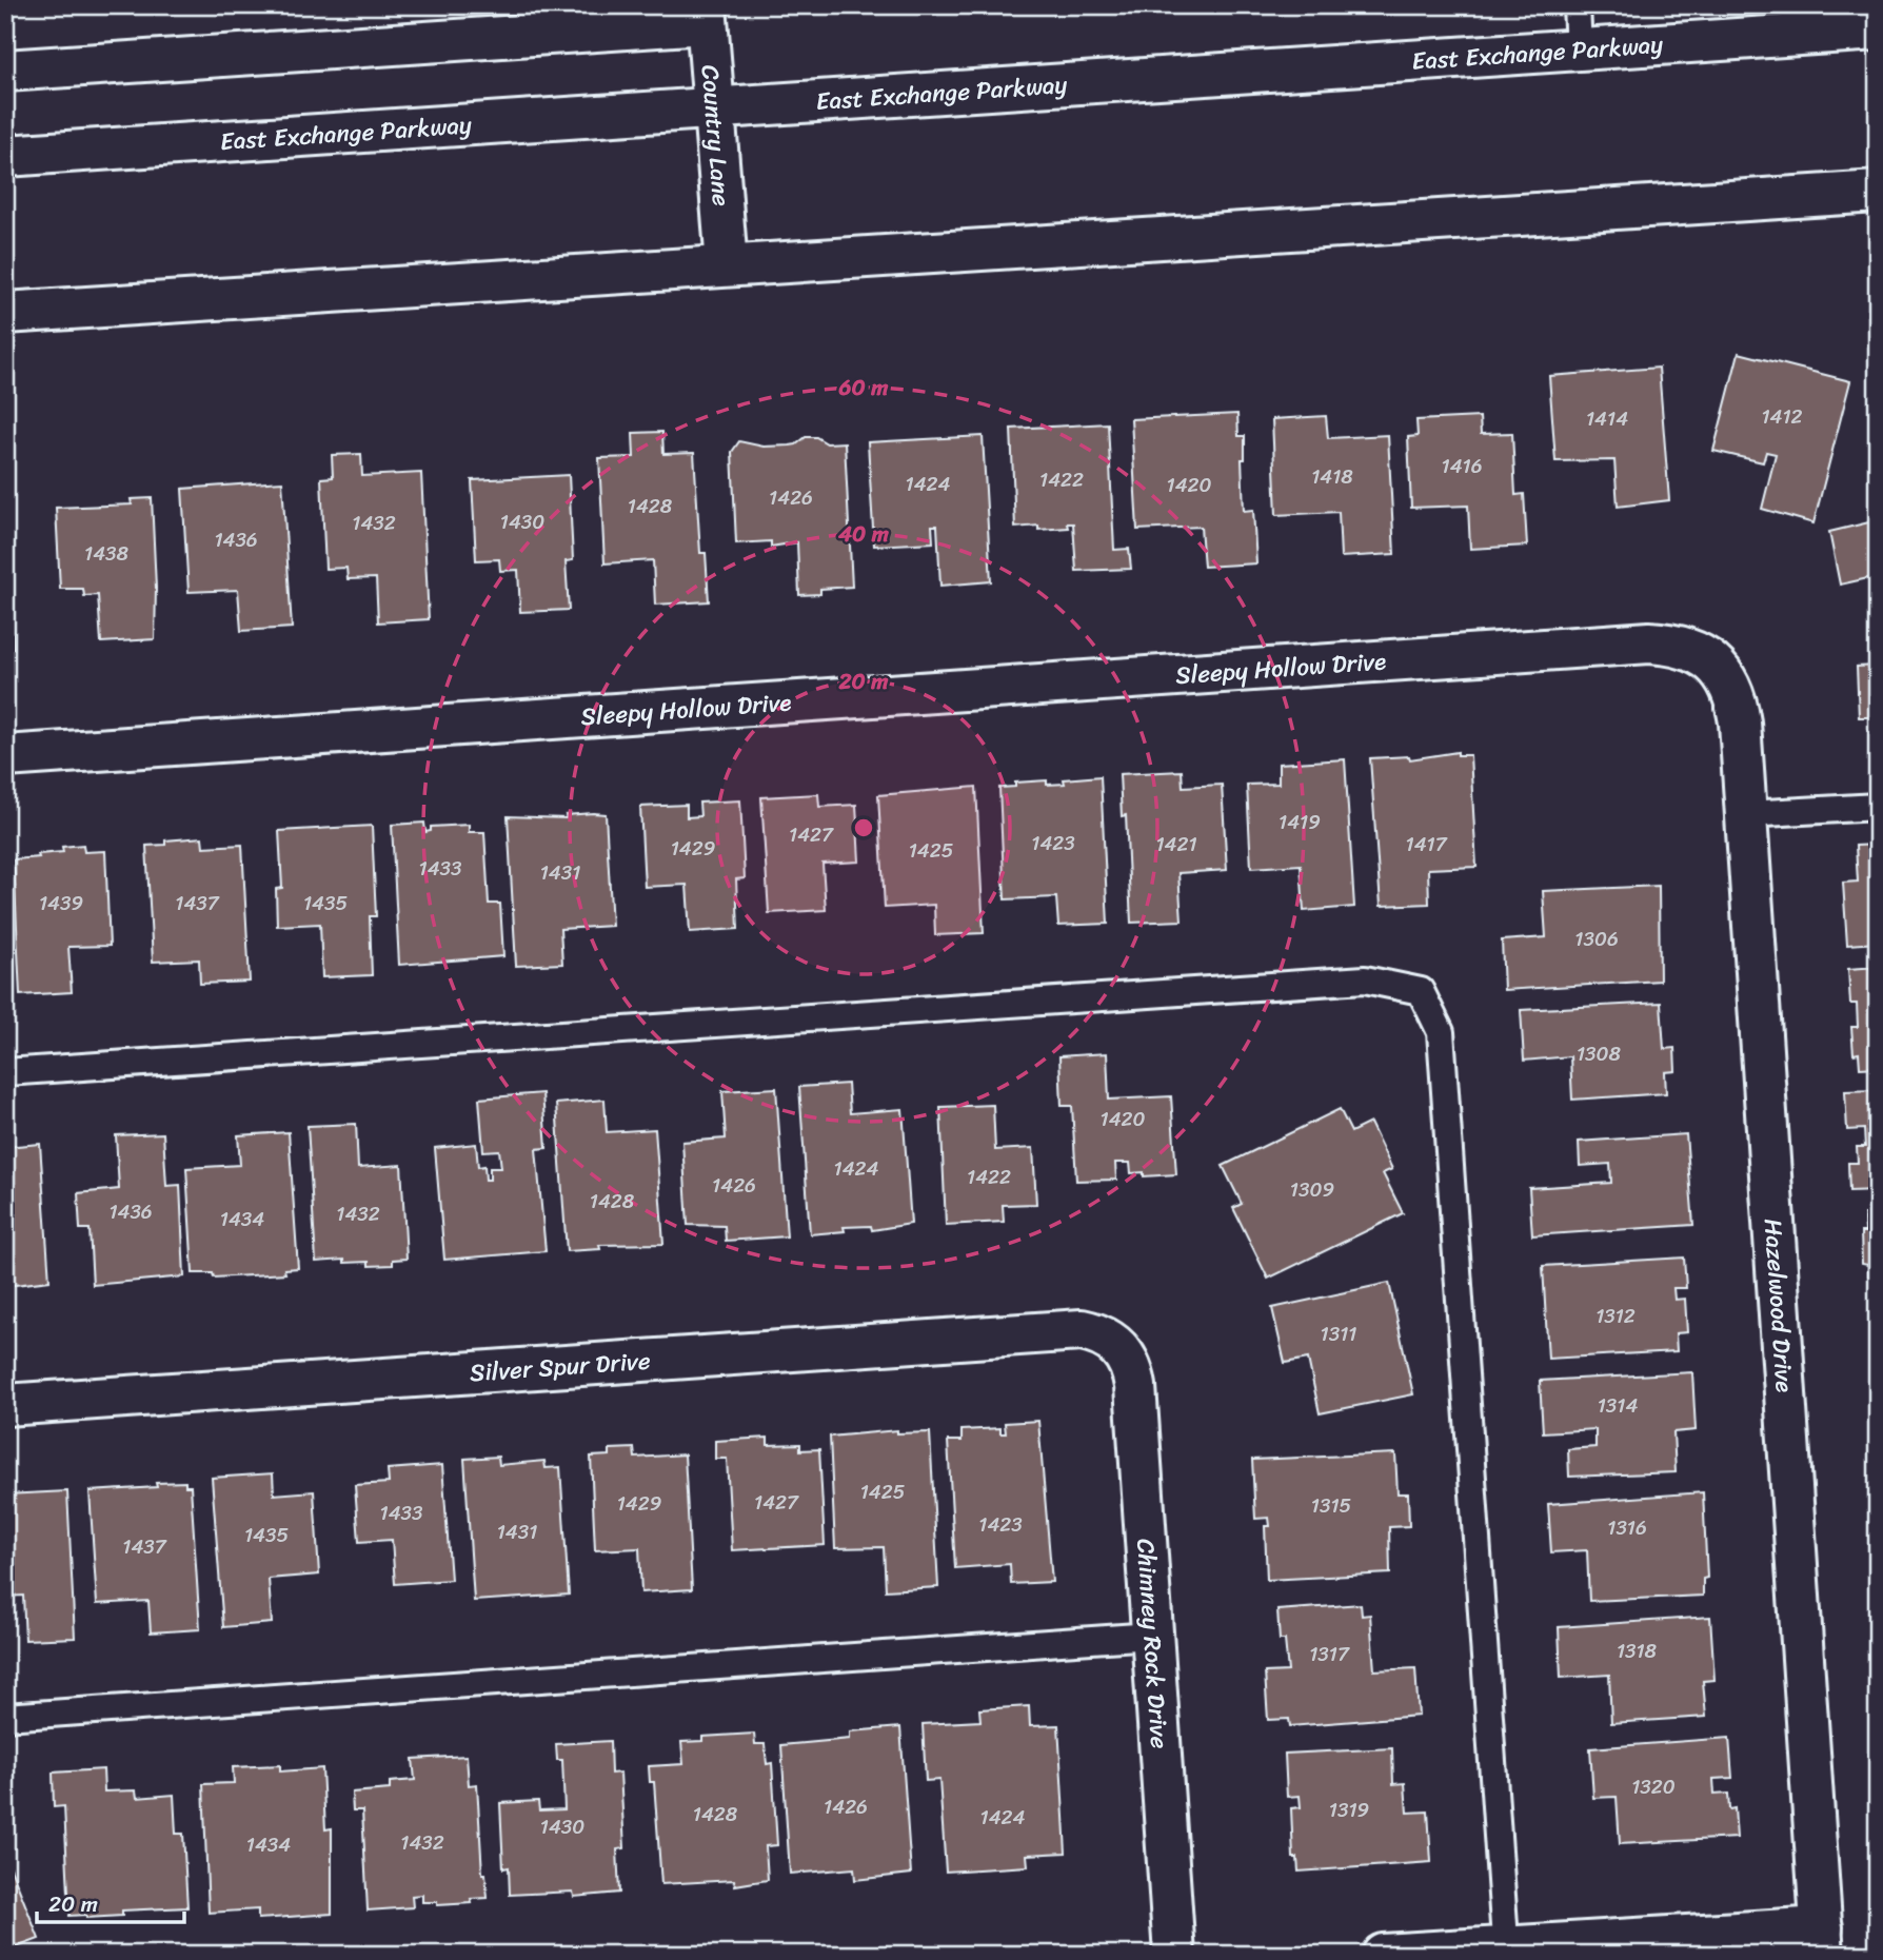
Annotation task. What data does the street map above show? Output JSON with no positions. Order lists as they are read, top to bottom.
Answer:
{
  "streets": {
    "street": [
      "East Exchange Parkway",
      "Country Lane",
      "Sleepy Hollow Drive",
      "Hazelwood Drive",
      "Silver Spur Drive",
      "Chimney Rock Drive"
    ]
  },
  "crossings": [
    ["East Exchange Parkway", "Country Lane"],
    ["Sleepy Hollow Drive", "Hazelwood Drive"],
    ["Silver Spur Drive", "Chimney Rock Drive"]
  ],
  "house_numbers": [
    "1412",
    "1414",
    "1416",
    "1418",
    "1422",
    "1424",
    "1420",
    "1426",
    "1428",
    "1430",
    "1432",
    "1436",
    "1438",
    "1419",
    "1427",
    "1423",
    "1421",
    "1417",
    "1429",
    "1425",
    "1433",
    "1431",
    "1439",
    "1437",
    "1435",
    "1306",
    "1308",
    "1420",
    "1424",
    "1422",
    "1426",
    "1309",
    "1428",
    "1436",
    "1432",
    "1434",
    "1312",
    "1311",
    "1314",
    "1425",
    "1427",
    "1429",
    "1315",
    "1433",
    "1423",
    "1316",
    "1431",
    "1435",
    "1437",
    "1318",
    "1317",
    "1320",
    "1426",
    "1319",
    "1428",
    "1424",
    "1430",
    "1432",
    "1434"
  ],
  "scale_bar": "20 m",
  "rings": ["60 m", "40 m", "20 m"]
}
